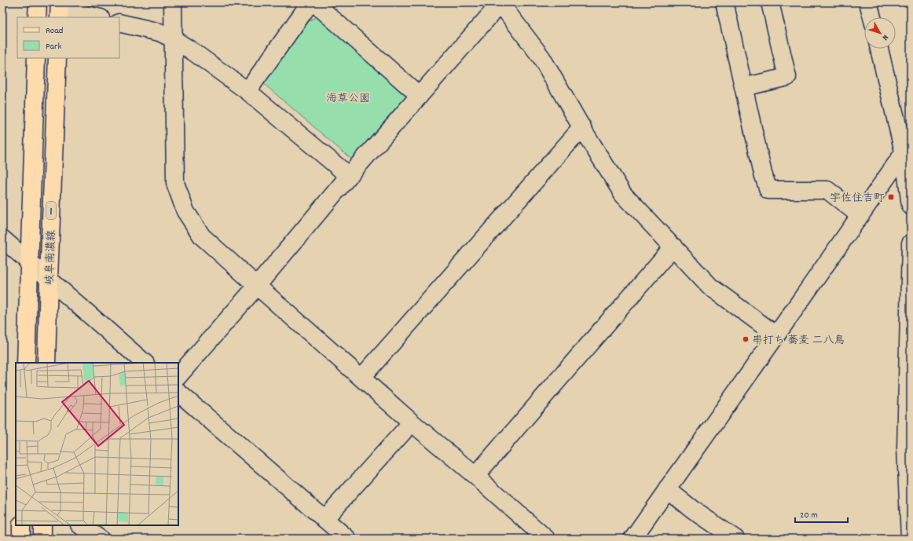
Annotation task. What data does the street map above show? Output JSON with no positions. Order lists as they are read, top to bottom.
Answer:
{
  "streets": {
    "main road": ["1", "岐阜南濃線"]
  },
  "parks": ["海草公園"],
  "places": {
    "transit": ["宇佐住吉町"],
    "other": ["串打ち 蕎麦 二八鳥"]
  },
  "legend": ["Road", "Park"],
  "scale_bar": "20 m",
  "north": "bottom right"
}
